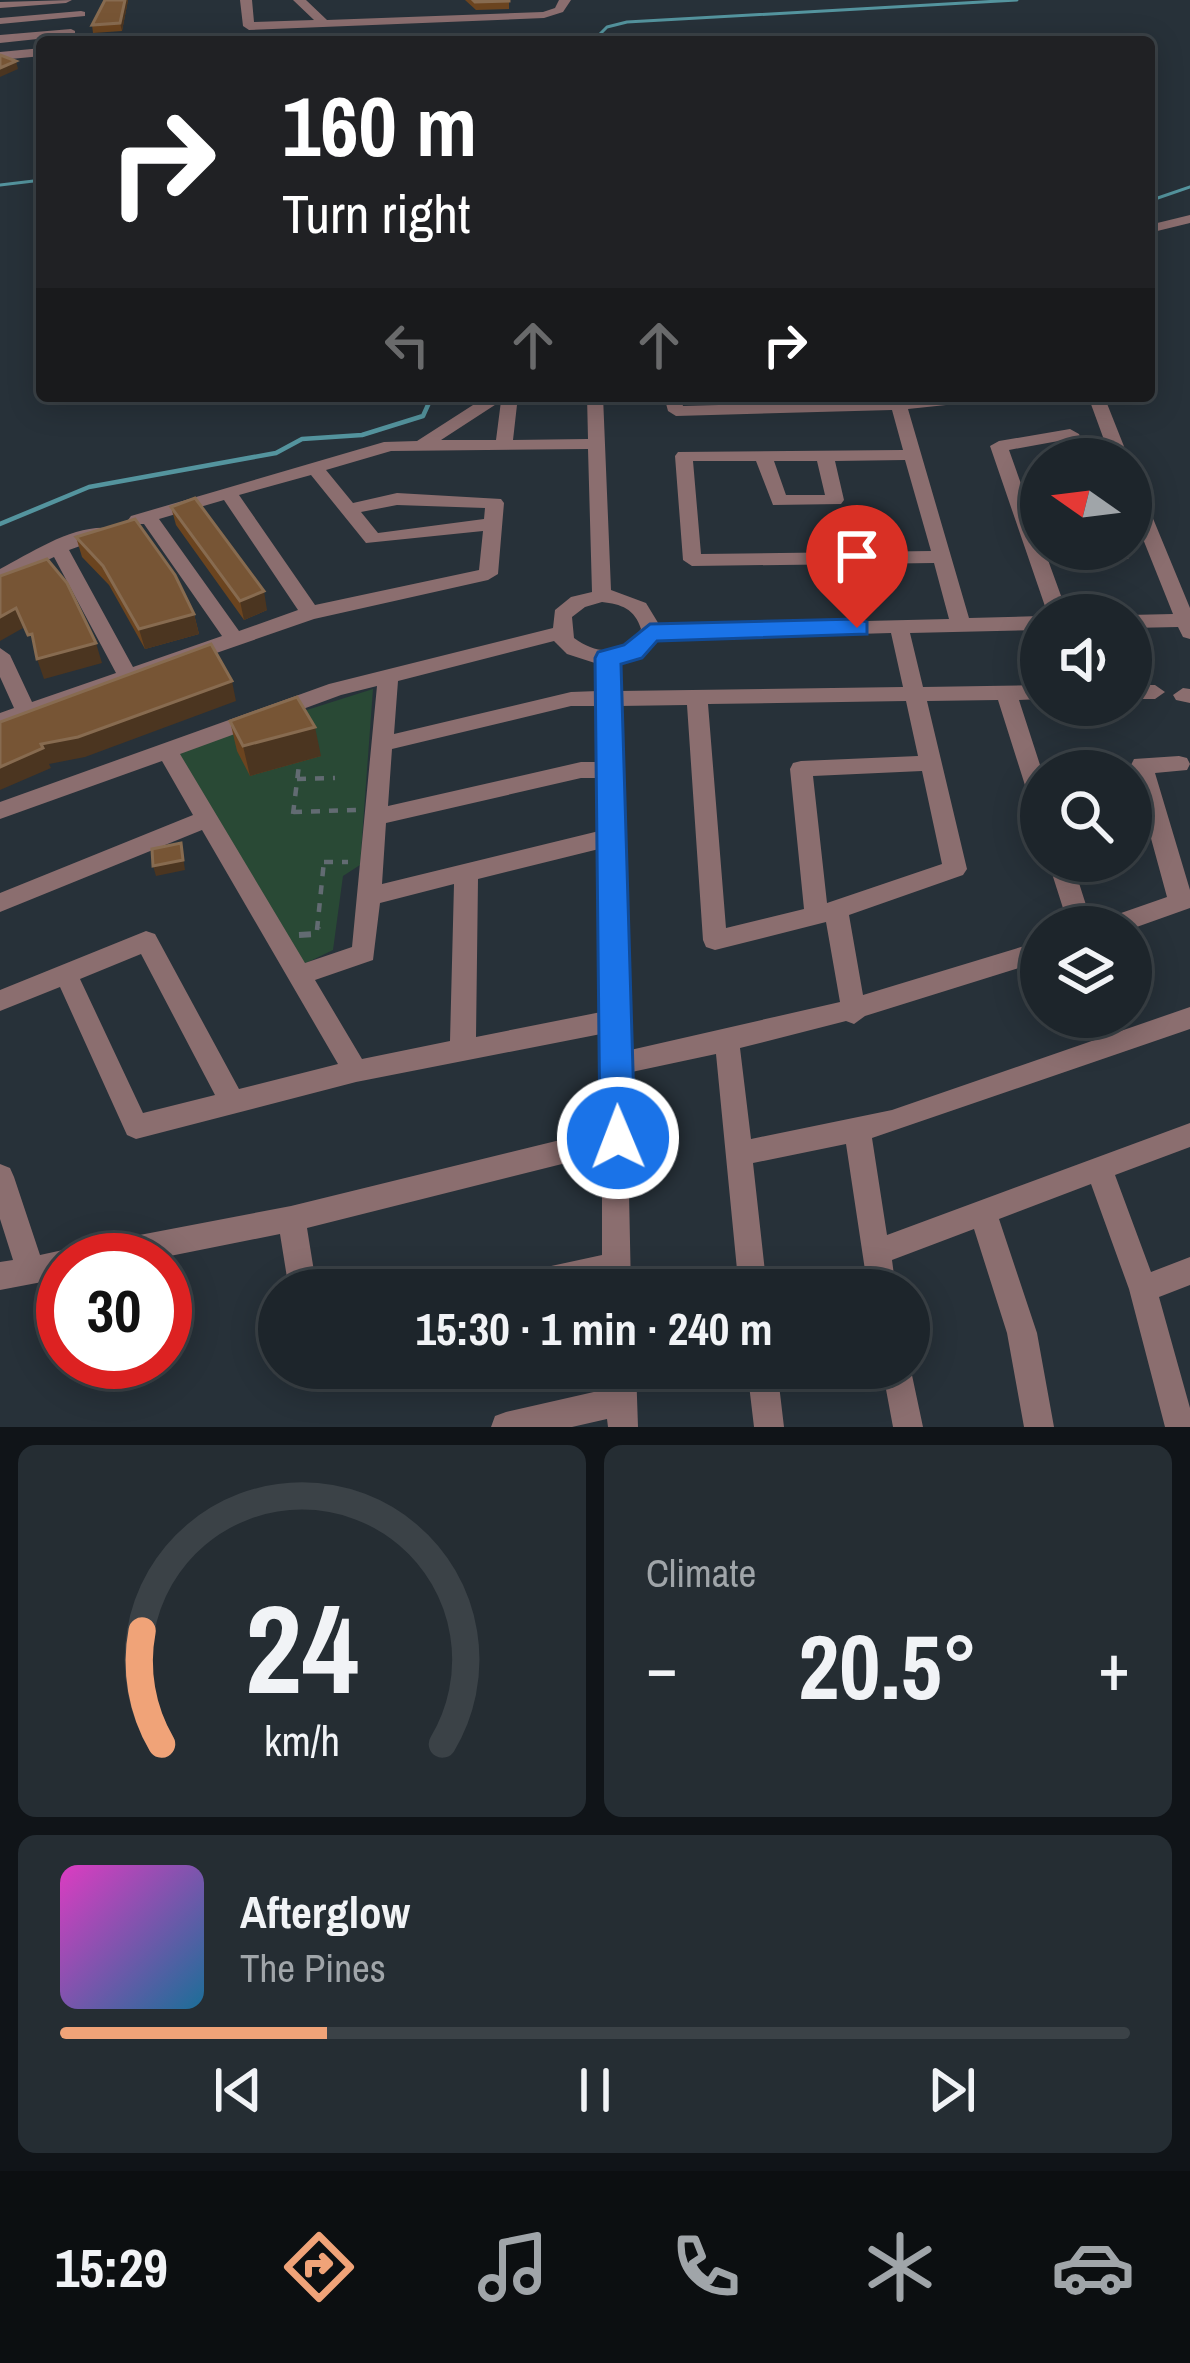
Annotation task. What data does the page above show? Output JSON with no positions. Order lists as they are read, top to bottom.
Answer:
{
  "north": "left",
  "page": {
    "turn": ["160 m", "Turn right"],
    "limit": "30",
    "trip": "15:30 · 1 min · 240 m",
    "tile": "Climate",
    "heat": ["−", "20.5°", "+"],
    "song": ["Afterglow", "The Pines"],
    "tabs": "15:29",
    "gauge": ["24", "km/h"]
  }
}
